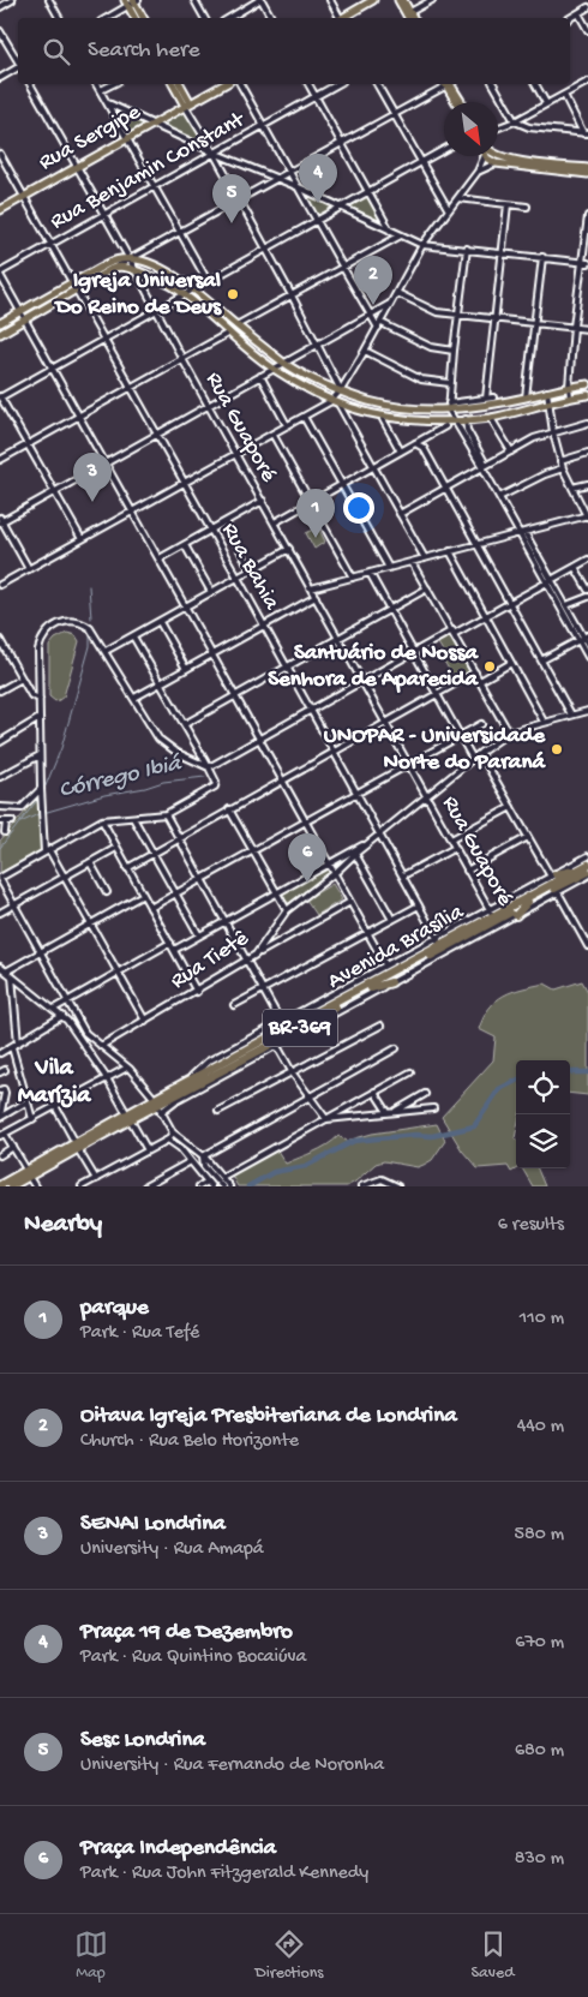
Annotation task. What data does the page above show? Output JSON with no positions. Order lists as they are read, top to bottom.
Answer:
{
  "streets": {
    "highway": ["Avenida Brasília", "BR-369"],
    "main road": ["Rua Sergipe"],
    "street": [
      "Rua Benjamin Constant",
      "Rua Guaporé",
      "Rua Bahia",
      "Rua Tietê"
    ]
  },
  "crossings": [
    ["Rua Sergipe", "Rua Bahia"],
    ["Rua Benjamin Constant", "Rua Bahia"],
    ["Rua Guaporé", "Avenida Brasília"],
    ["Rua Guaporé", "Rua Tietê"],
    ["Rua Bahia", "Avenida Brasília"],
    ["Rua Bahia", "Rua Tietê"]
  ],
  "districts": ["Vila Marízia"],
  "water": ["Córrego Ibiá"],
  "places": ["Igreja Universal Do Reino de Deus", "Santuário de Nossa Senhora de Aparecida", "UNOPAR - Universidade Norte do Paraná"],
  "north": "bottom right",
  "page": {
    "search": "Search here",
    "pins": [
      "4",
      "5",
      "2",
      "3",
      "1",
      "6"
    ],
    "heading": ["Nearby", "6 results"],
    "list": [
      {
        "mark": "1",
        "name": "parque",
        "note": "Park · Rua Tefé",
        "value": "110 m"
      },
      {
        "mark": "2",
        "name": "Oitava Igreja Presbiteriana de Londrina",
        "note": "Church · Rua Belo Horizonte",
        "value": "440 m"
      },
      {
        "mark": "3",
        "name": "SENAI Londrina",
        "note": "University · Rua Amapá",
        "value": "580 m"
      },
      {
        "mark": "4",
        "name": "Praça 19 de Dezembro",
        "note": "Park · Rua Quintino Bocaiúva",
        "value": "670 m"
      },
      {
        "mark": "5",
        "name": "Sesc Londrina",
        "note": "University · Rua Fernando de Noronha",
        "value": "680 m"
      },
      {
        "mark": "6",
        "name": "Praça Independência",
        "note": "Park · Rua John Fitzgerald Kennedy",
        "value": "830 m"
      }
    ],
    "nav": ["Map", "Directions", "Saved"]
  }
}
